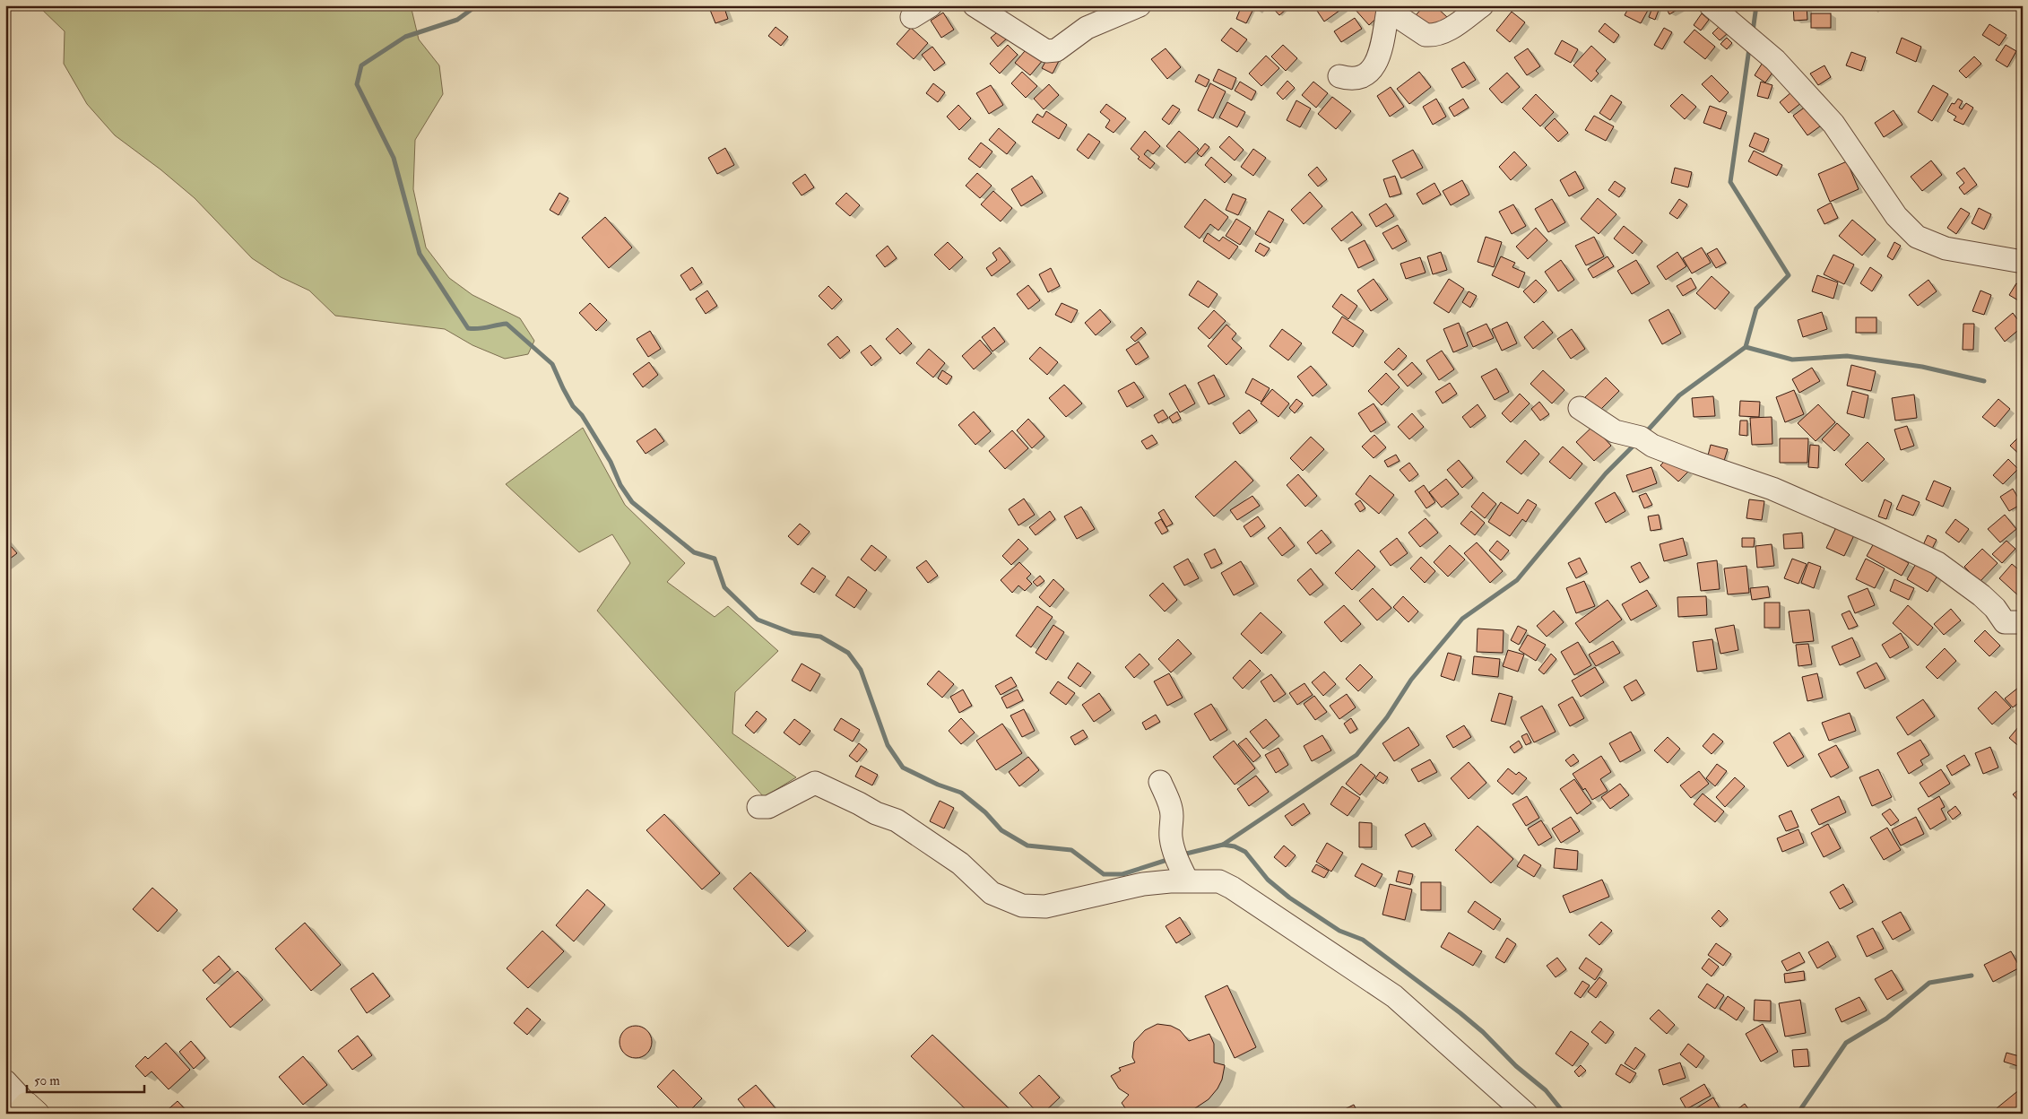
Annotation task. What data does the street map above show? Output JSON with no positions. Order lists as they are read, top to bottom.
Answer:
{
  "scale_bar": "50 m"
}
